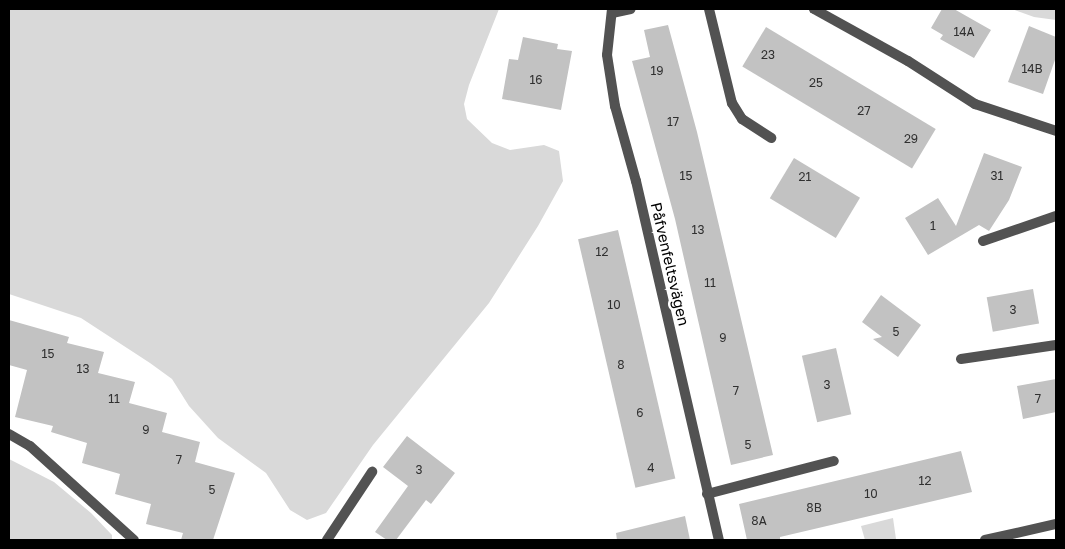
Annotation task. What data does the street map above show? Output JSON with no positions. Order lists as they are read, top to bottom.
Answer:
{
  "streets": {
    "street": ["Påfvenfeltsvägen"]
  },
  "house_numbers": [
    "14A",
    "23",
    "14B",
    "19",
    "16",
    "25",
    "27",
    "17",
    "29",
    "15",
    "31",
    "21",
    "1",
    "13",
    "12",
    "11",
    "10",
    "3",
    "5",
    "9",
    "15",
    "8",
    "13",
    "3",
    "7",
    "11",
    "7",
    "6",
    "9",
    "5",
    "7",
    "4",
    "3",
    "12",
    "5",
    "10",
    "8B",
    "8A"
  ]
}
